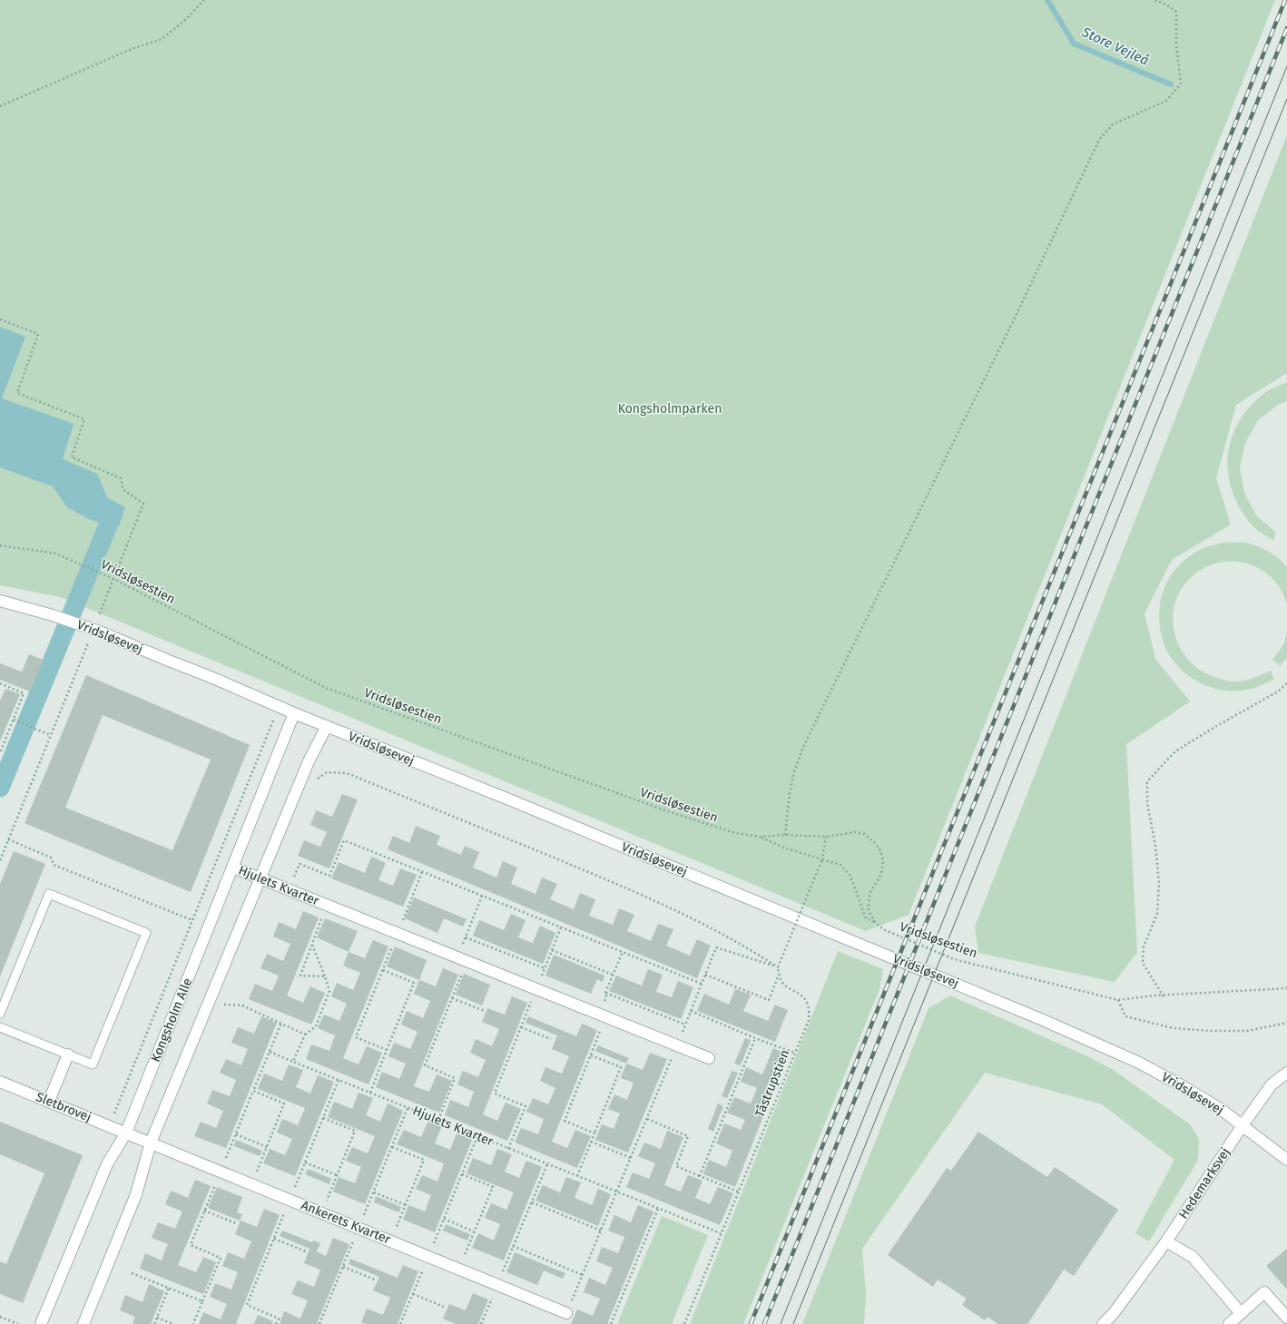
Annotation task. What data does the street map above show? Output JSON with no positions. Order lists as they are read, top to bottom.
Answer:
{
  "streets": {
    "street": [
      "Vridsløsevej",
      "Hjulets Kvarter",
      "Kongsholm Alle",
      "Sletbrovej",
      "Hedemarksvej",
      "Ankerets Kvarter"
    ],
    "path": ["Vridsløsestien", "Tåstrupstien"]
  },
  "crossings": [
    ["Vridsløsevej", "Kongsholm Alle"],
    ["Vridsløsevej", "Hedemarksvej"],
    ["Hjulets Kvarter", "Kongsholm Alle"],
    ["Hjulets Kvarter", "Tåstrupstien"],
    ["Kongsholm Alle", "Sletbrovej"],
    ["Kongsholm Alle", "Ankerets Kvarter"],
    ["Sletbrovej", "Ankerets Kvarter"]
  ],
  "water": ["Store Vejleå"],
  "parks": ["Kongsholmparken"]
}
